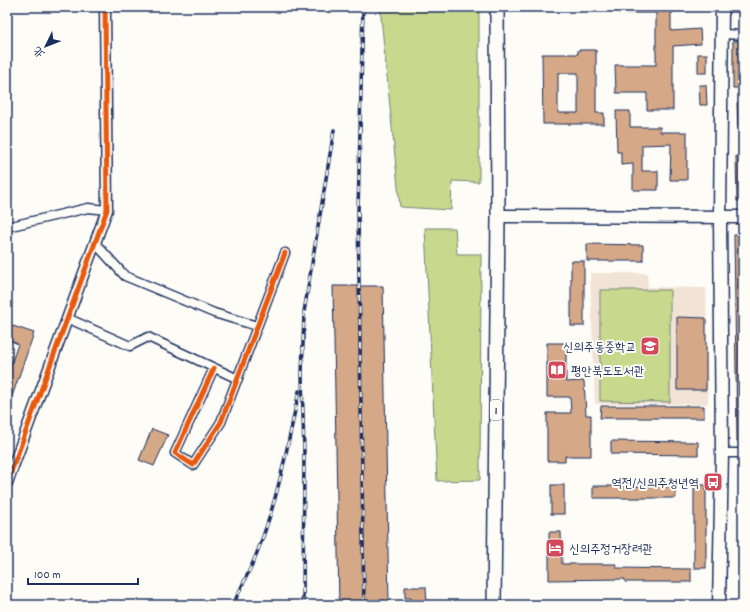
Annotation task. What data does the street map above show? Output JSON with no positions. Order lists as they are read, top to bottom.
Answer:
{
  "streets": {
    "main road": ["1"]
  },
  "places": {
    "school or university": ["신의주동중학교"],
    "library": ["평안북도도서관"],
    "bus stop": ["역전/신의주청년역"],
    "hotel": ["신의주정거장려관"]
  },
  "scale_bar": "100 m",
  "north": "bottom left"
}
